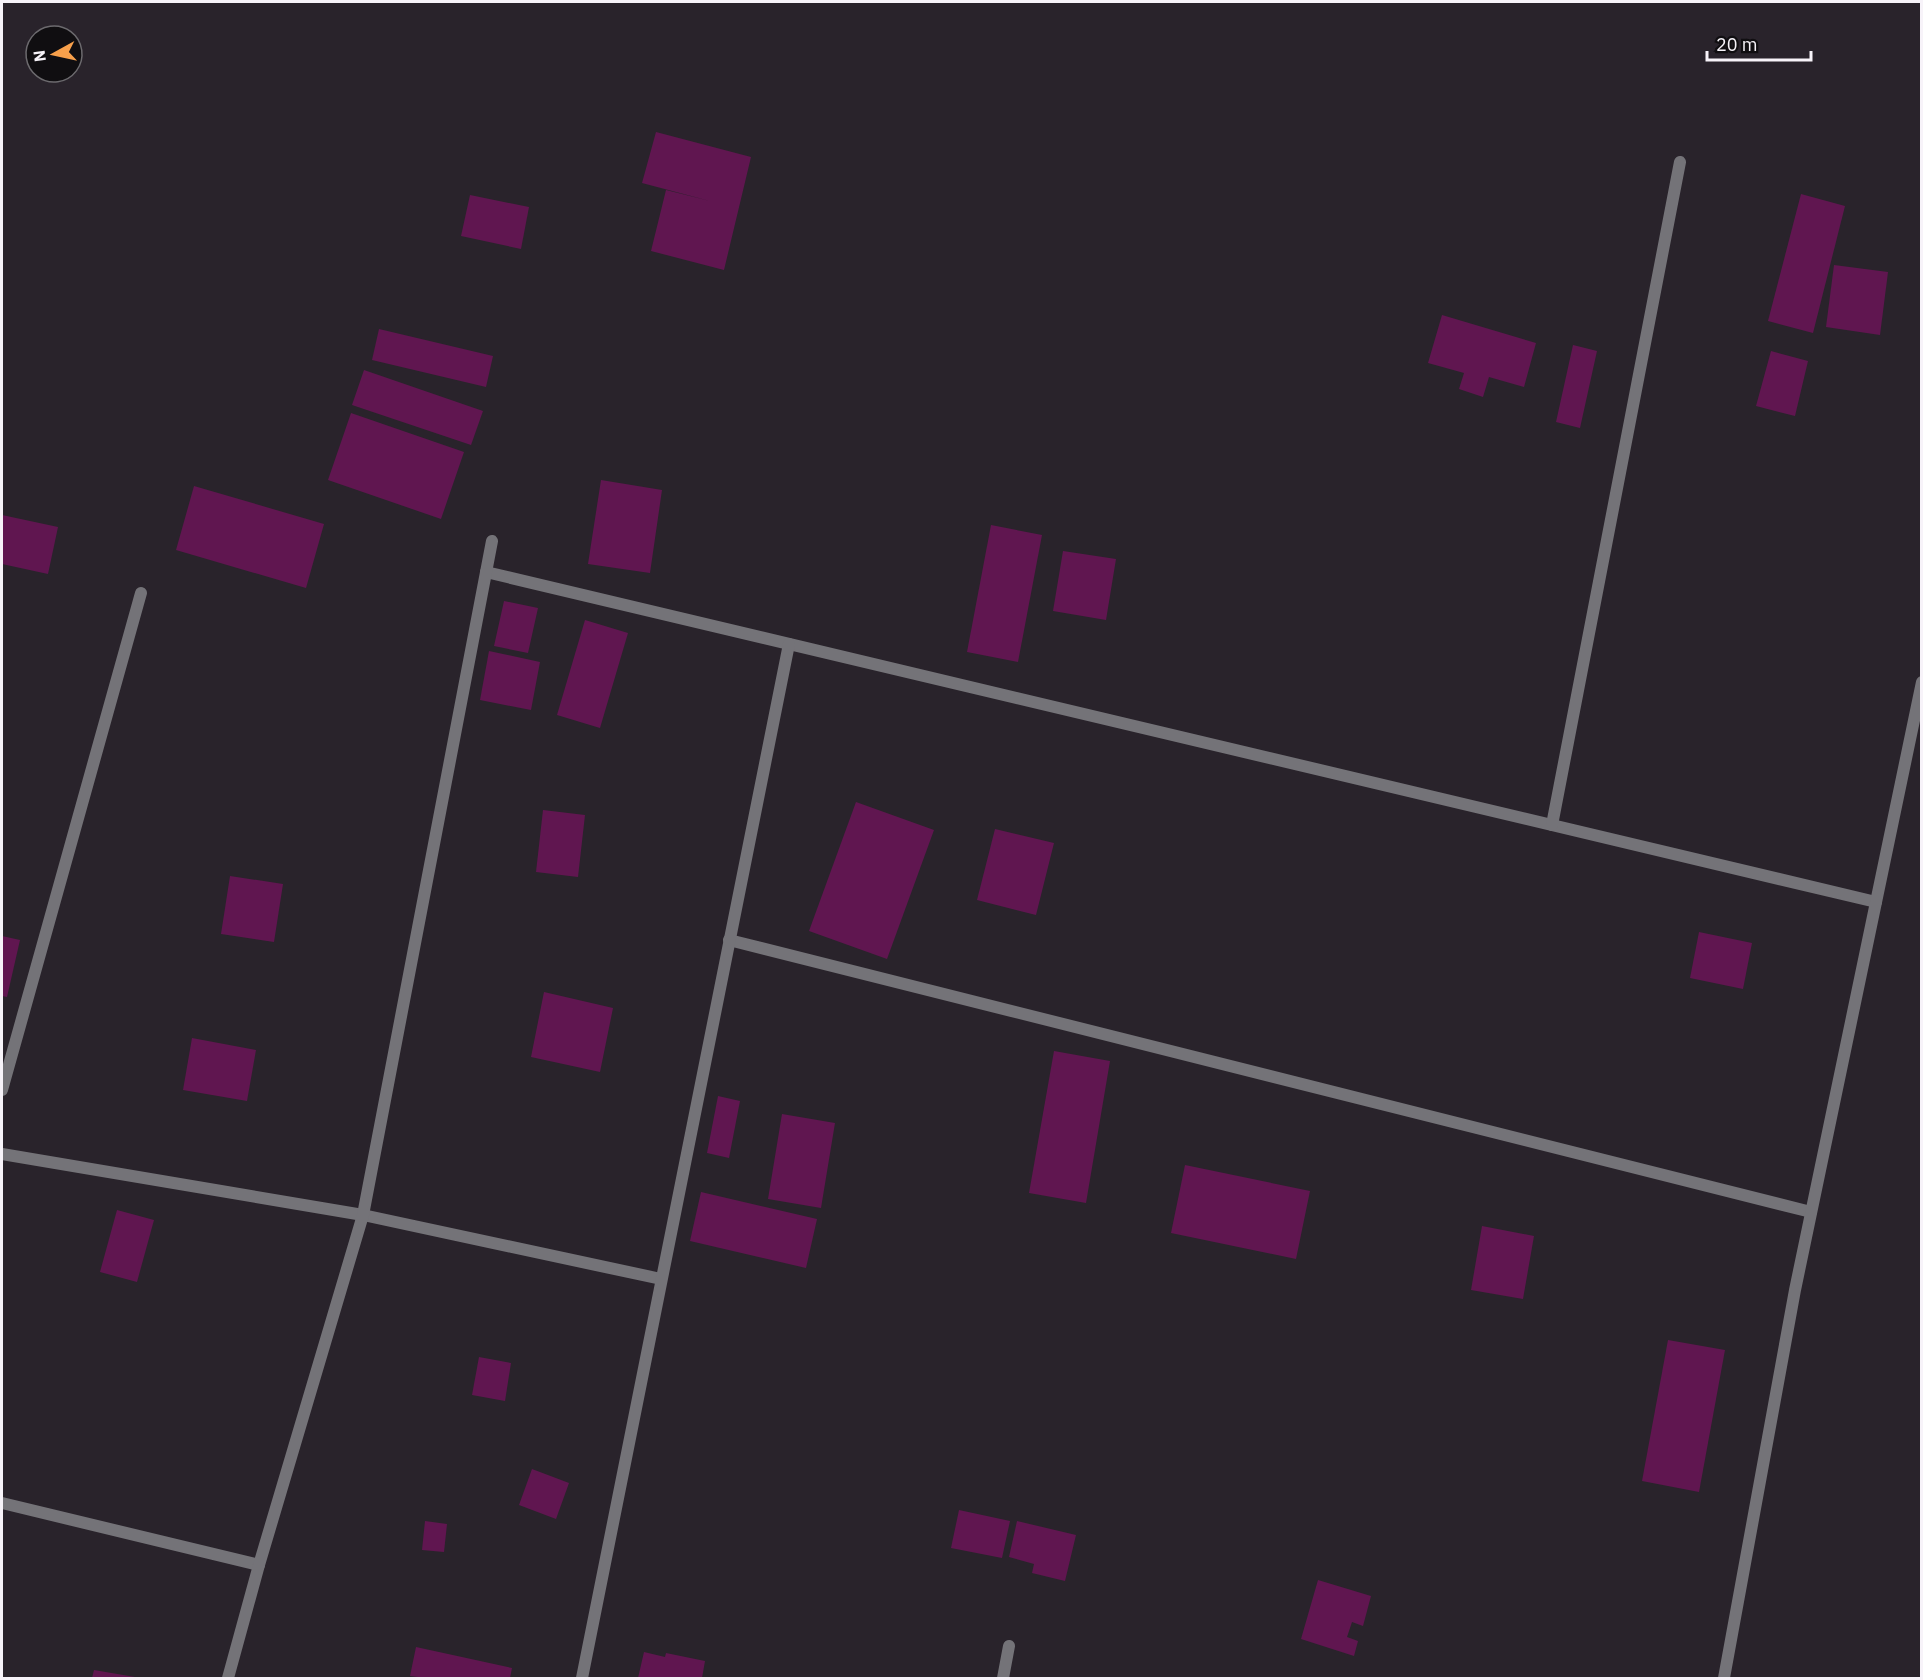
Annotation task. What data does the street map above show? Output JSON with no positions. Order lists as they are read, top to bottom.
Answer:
{
  "scale_bar": "20 m",
  "north": "left"
}
